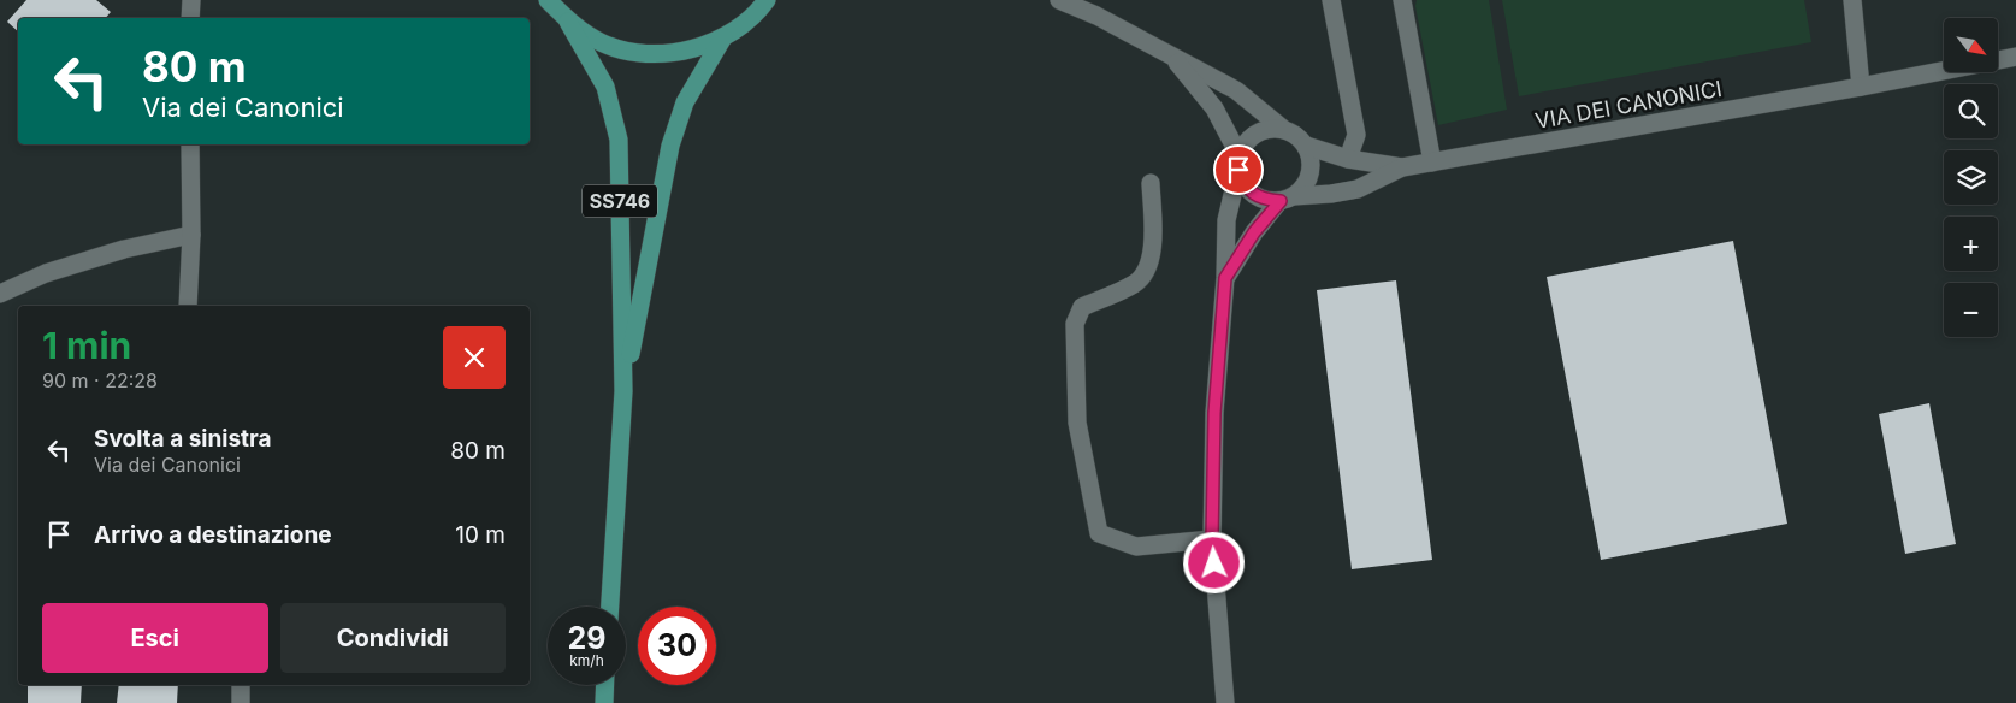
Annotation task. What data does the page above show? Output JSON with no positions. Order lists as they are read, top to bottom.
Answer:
{
  "streets": {
    "main road": ["SS746"],
    "street": ["VIA DEI CANONICI"]
  },
  "north": "bottom right",
  "page": {
    "map_buttons": ["+", "−"],
    "turn": ["80 m", "Via dei Canonici"],
    "heading": ["1 min", "90 m · 22:28"],
    "list": [
      {
        "name": "Svolta a sinistra",
        "note": "Via dei Canonici",
        "value": "80 m"
      },
      {
        "name": "Arrivo a destinazione",
        "value": "10 m"
      }
    ],
    "buttons": ["Esci", "Condividi"],
    "speed": "29 km/h",
    "limit": "30"
  }
}
